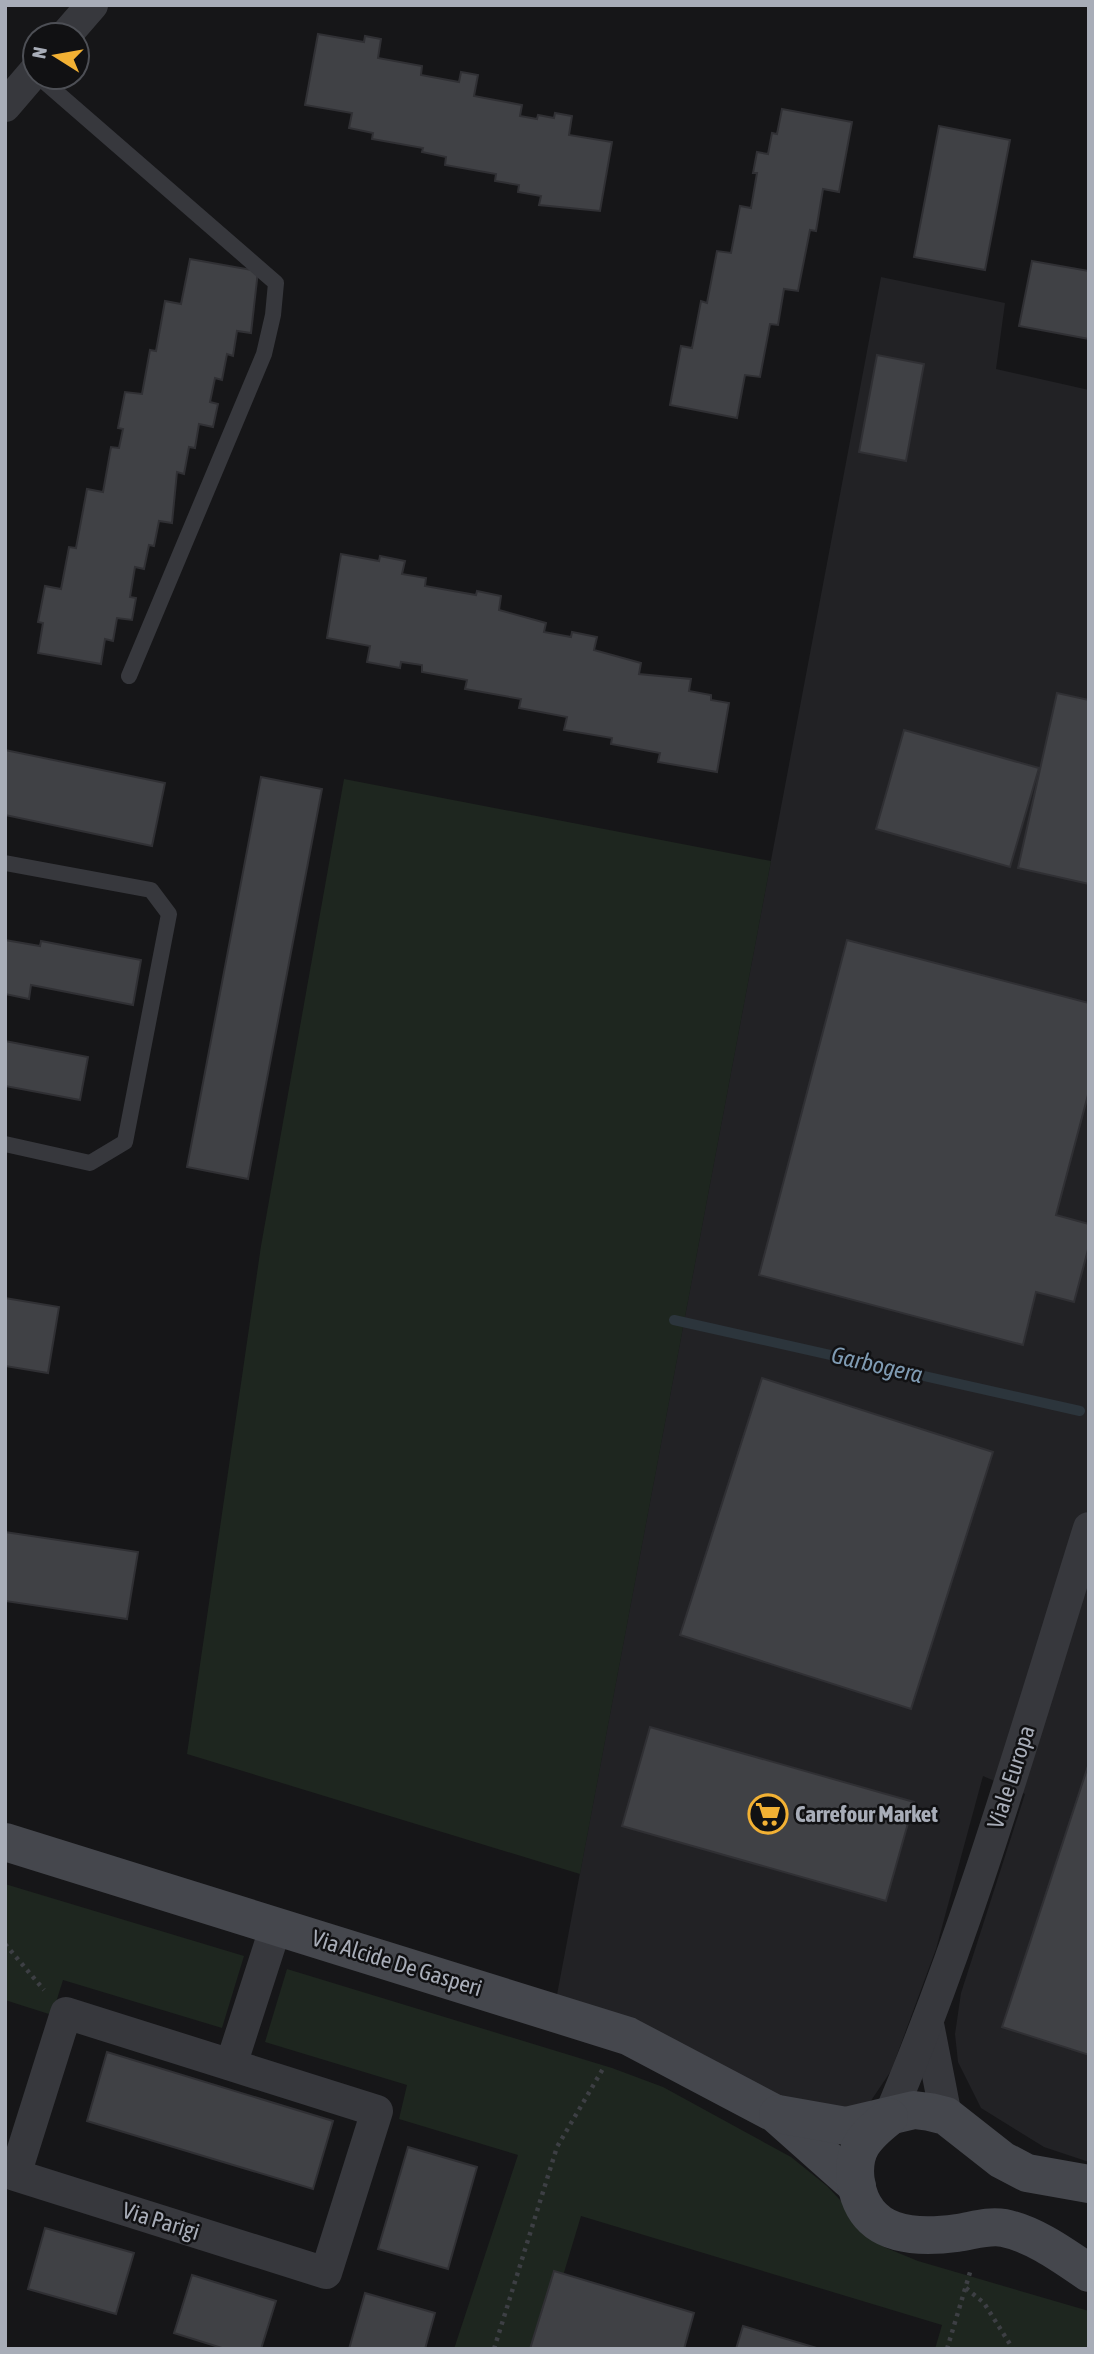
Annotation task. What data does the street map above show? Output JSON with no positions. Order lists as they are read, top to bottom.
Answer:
{
  "streets": {
    "street": ["Viale Europa", "Via Alcide De Gasperi", "Via Parigi"]
  },
  "crossings": [
    ["Viale Europa", "Via Alcide De Gasperi"]
  ],
  "water": ["Garbogera"],
  "places": {
    "supermarket": ["Carrefour Market"]
  },
  "north": "left"
}
